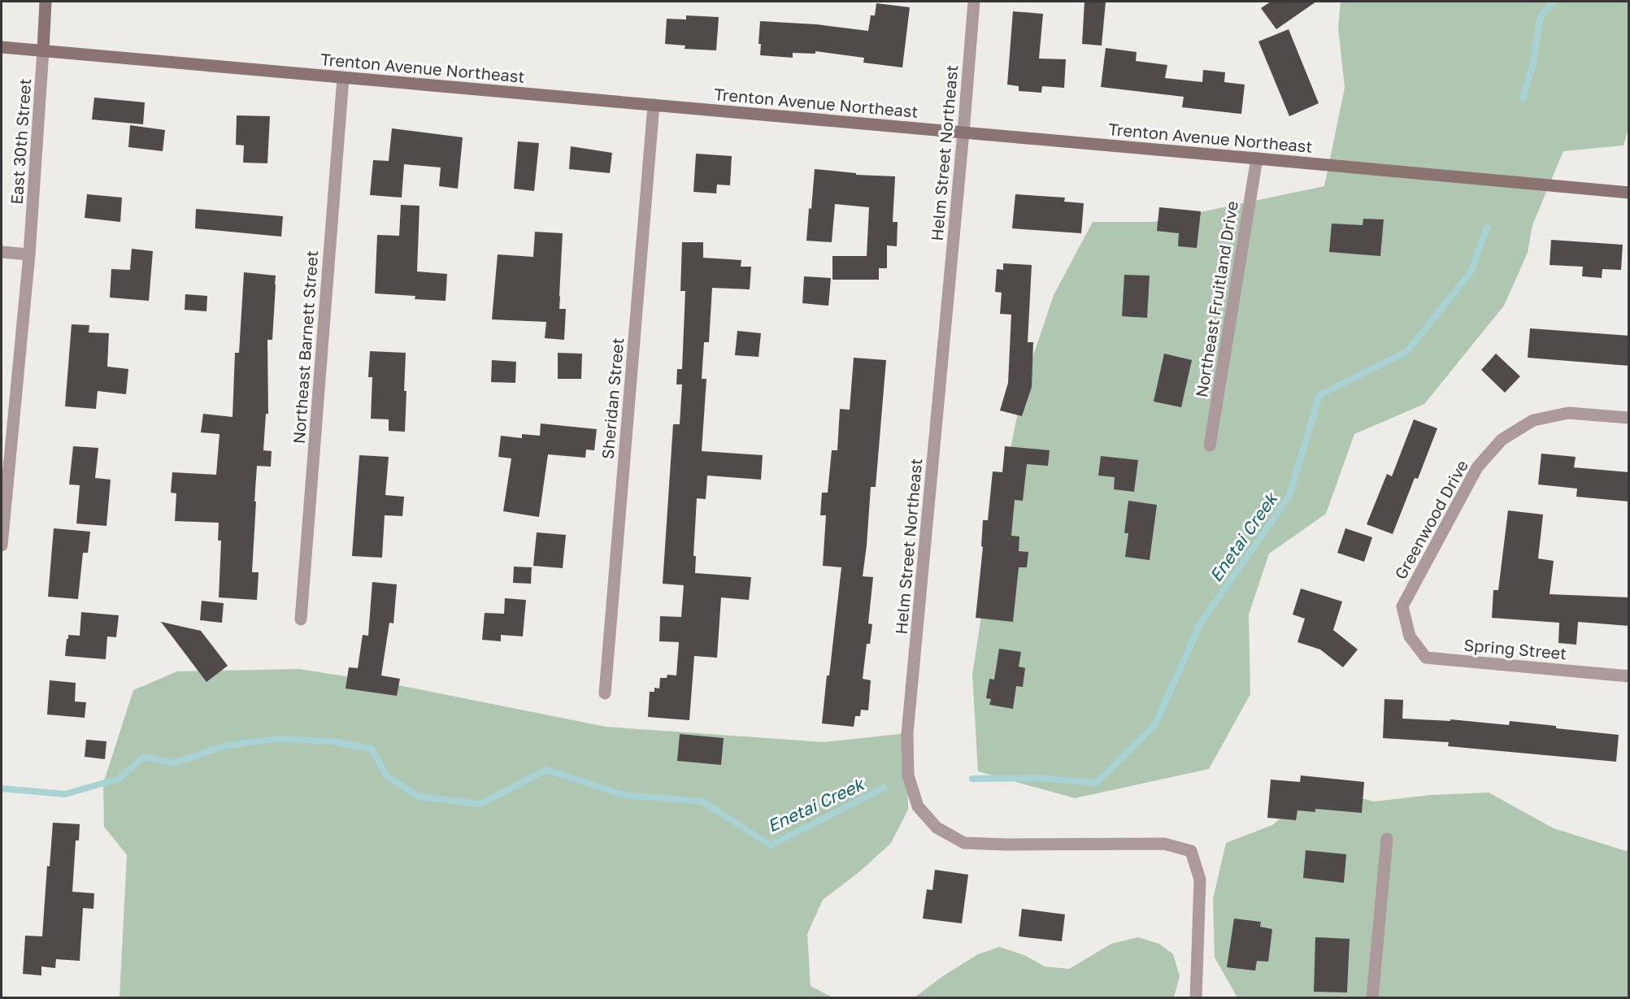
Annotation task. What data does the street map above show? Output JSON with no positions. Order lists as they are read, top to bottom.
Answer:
{
  "streets": {
    "main road": ["Trenton Avenue Northeast", "East 30th Street"],
    "street": [
      "Helm Street Northeast",
      "Northeast Fruitland Drive",
      "Northeast Barnett Street",
      "Sheridan Street",
      "Greenwood Drive",
      "Spring Street"
    ]
  },
  "crossings": [
    ["Trenton Avenue Northeast", "East 30th Street"],
    ["Trenton Avenue Northeast", "Helm Street Northeast"],
    ["Trenton Avenue Northeast", "Northeast Fruitland Drive"],
    ["Trenton Avenue Northeast", "Northeast Barnett Street"],
    ["Trenton Avenue Northeast", "Sheridan Street"],
    ["Greenwood Drive", "Spring Street"]
  ],
  "water": ["Enetai Creek"]
}
